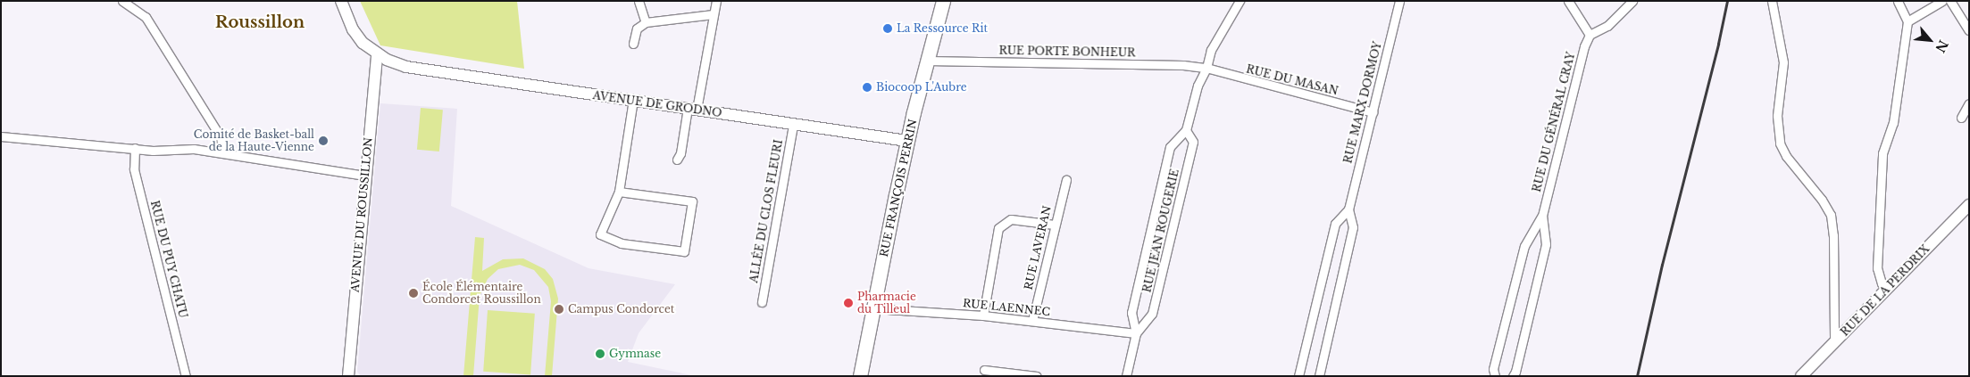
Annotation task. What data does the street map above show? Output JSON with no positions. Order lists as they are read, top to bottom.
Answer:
{
  "streets": {
    "main road": ["RUE FRANÇOIS PERRIN"],
    "street": [
      "RUE PORTE BONHEUR",
      "RUE DU MASAN",
      "RUE MARX DORMOY",
      "AVENUE DE GRODNO",
      "RUE DU GÉNÉRAL CRAY",
      "ALLÉE DU CLOS FLEURI",
      "AVENUE DU ROUSSILLON",
      "RUE JEAN ROUGERIE",
      "RUE LAVERAN",
      "RUE DU PUY CHATU",
      "RUE DE LA PERDRIX",
      "RUE LAENNEC"
    ]
  },
  "crossings": [
    ["RUE PORTE BONHEUR", "RUE DU MASAN"],
    ["RUE PORTE BONHEUR", "RUE FRANÇOIS PERRIN"],
    ["RUE PORTE BONHEUR", "RUE JEAN ROUGERIE"],
    ["RUE DU MASAN", "RUE MARX DORMOY"],
    ["RUE DU MASAN", "RUE JEAN ROUGERIE"],
    ["AVENUE DE GRODNO", "RUE FRANÇOIS PERRIN"],
    ["AVENUE DE GRODNO", "ALLÉE DU CLOS FLEURI"],
    ["AVENUE DE GRODNO", "AVENUE DU ROUSSILLON"],
    ["RUE FRANÇOIS PERRIN", "RUE LAENNEC"],
    ["RUE JEAN ROUGERIE", "RUE LAENNEC"],
    ["RUE LAVERAN", "RUE LAENNEC"]
  ],
  "districts": ["Roussillon"],
  "places": [
    "La Ressource Rit",
    "Biocoop L'Aubre",
    "Comité de Basket-ball de la Haute-Vienne",
    "École Élémentaire Condorcet Roussillon",
    "Pharmacie du Tilleul",
    "Campus Condorcet",
    "Gymnase"
  ],
  "north": "bottom right"
}
